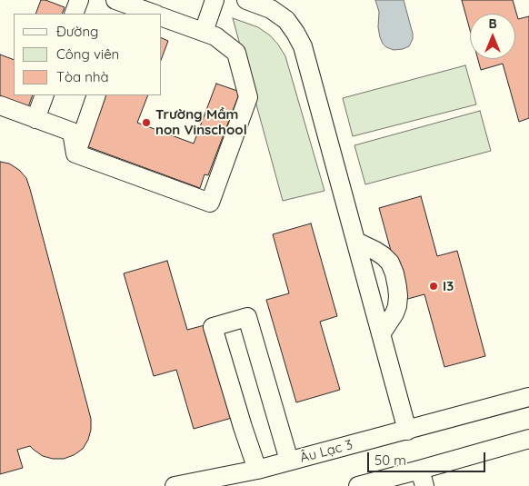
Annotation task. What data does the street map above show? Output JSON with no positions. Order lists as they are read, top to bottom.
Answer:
{
  "streets": {
    "street": ["Âu Lạc 3"]
  },
  "places": ["Trường Mầm non Vinschool", "I3"],
  "legend": ["Đường", "Công viên", "Tòa nhà"],
  "scale_bar": "50 m",
  "north": "top"
}
